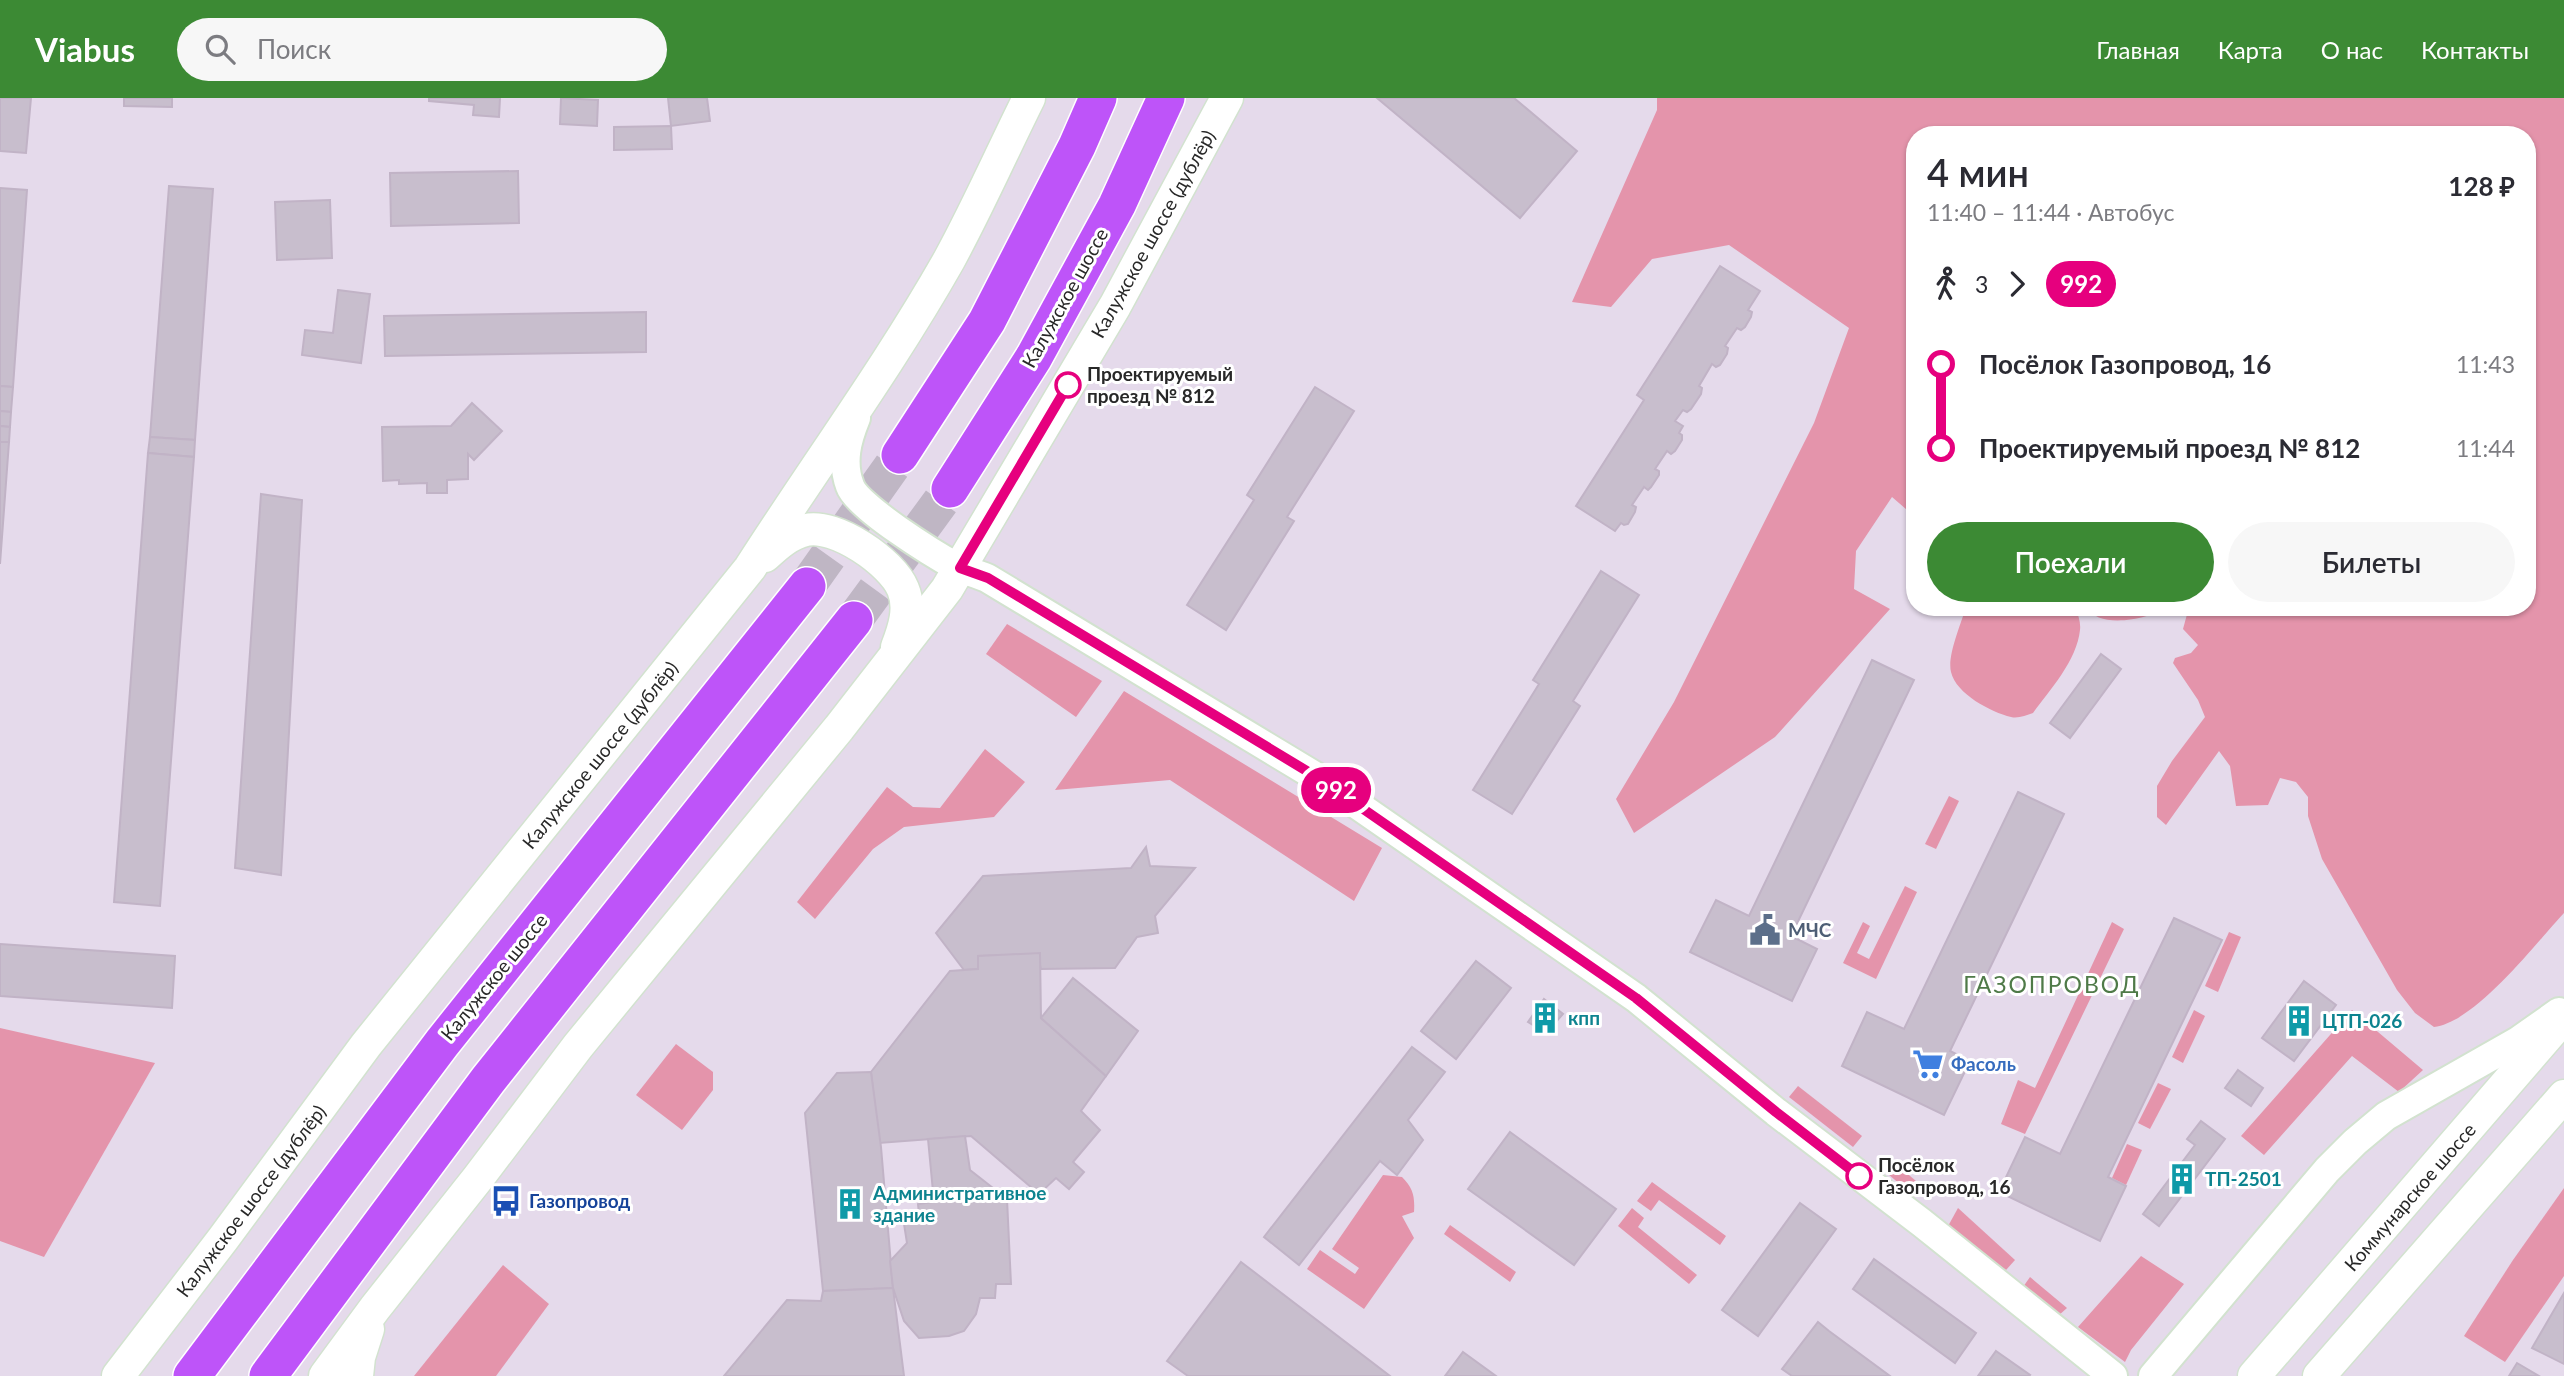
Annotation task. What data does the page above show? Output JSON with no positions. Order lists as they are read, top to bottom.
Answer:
{
  "streets": {
    "highway": ["Калужское шоссе"],
    "main road": ["Калужское шоссе (дублёр)", "Коммунарское шоссе"]
  },
  "districts": ["ГАЗОПРОВОД"],
  "places": {
    "other": ["Проектируемый проезд № 812", "Посёлок Газопровод, 16"],
    "public building": ["МЧС"],
    "building": [
      "кпп",
      "ЦТП-026",
      "ТП-2501",
      "Административное здание"
    ],
    "supermarket": ["Фасоль"],
    "bus stop": ["Газопровод"]
  },
  "lines": ["bus line 992"],
  "page": {
    "header": "Viabus",
    "search": "Поиск",
    "nav": [
      "Главная",
      "Карта",
      "О нас",
      "Контакты"
    ],
    "on_map": "992",
    "heading": ["4 мин", "11:40 – 11:44 · Автобус", "128 ₽"],
    "legs": ["3", "992"],
    "list": [
      {
        "name": "Посёлок Газопровод, 16",
        "value": "11:43"
      },
      {
        "name": "Проектируемый проезд № 812",
        "value": "11:44"
      }
    ],
    "buttons": ["Поехали", "Билеты"]
  }
}
